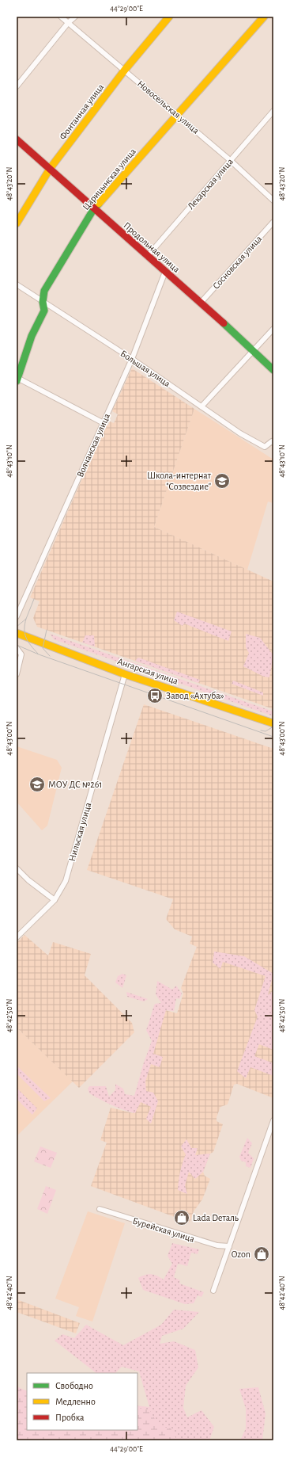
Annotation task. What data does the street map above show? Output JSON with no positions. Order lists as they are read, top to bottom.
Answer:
{
  "streets": {
    "main road": [
      "Фонтанная улица",
      "Царицынская улица",
      "Продольная улица",
      "Ангарская улица"
    ],
    "street": [
      "Новосельская улица",
      "Лекарская улица",
      "Сосновская улица",
      "Большая улица",
      "Волчанская улица",
      "Нильская улица",
      "Бурейская улица"
    ]
  },
  "crossings": [
    ["Новосельская улица", "Фонтанная улица"],
    ["Новосельская улица", "Царицынская улица"],
    ["Новосельская улица", "Лекарская улица"],
    ["Фонтанная улица", "Продольная улица"],
    ["Царицынская улица", "Продольная улица"],
    ["Царицынская улица", "Большая улица"],
    ["Лекарская улица", "Продольная улица"],
    ["Продольная улица", "Сосновская улица"],
    ["Продольная улица", "Волчанская улица"],
    ["Большая улица", "Волчанская улица"],
    ["Ангарская улица", "Нильская улица"]
  ],
  "places": {
    "school or university": ["Школа-интернат \"Созвездие\"", "МОУ ДС №261"],
    "bus stop": ["Завод «Ахтуба»"],
    "shop": ["Lada Dеталь", "Ozon"]
  },
  "legend": ["Свободно", "Медленно", "Пробка"],
  "coordinates": [
    "44°29'00\"E",
    "48°43'20\"N",
    "48°43'10\"N",
    "48°43'00\"N",
    "48°42'50\"N",
    "48°42'40\"N"
  ]
}
